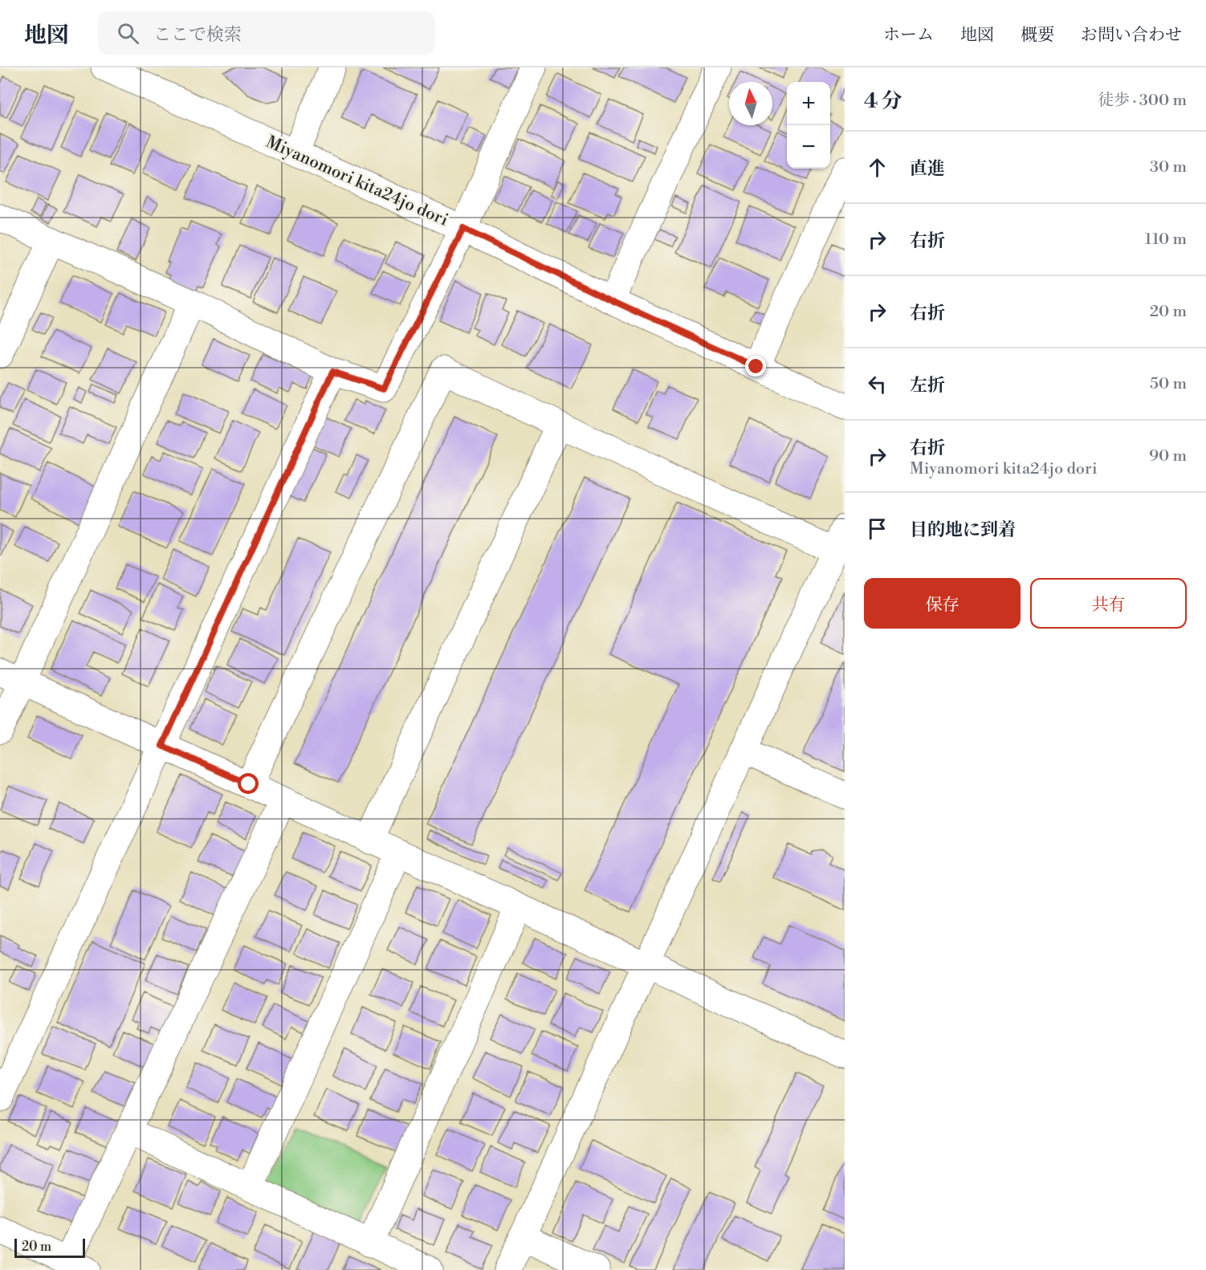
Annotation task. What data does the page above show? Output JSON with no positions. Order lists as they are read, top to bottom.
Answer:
{
  "streets": {
    "street": ["Miyanomori kita24jo dori"]
  },
  "scale_bar": "20 m",
  "north": "top",
  "page": {
    "header": "地図",
    "search": "ここで検索",
    "nav": [
      "ホーム",
      "地図",
      "概要",
      "お問い合わせ"
    ],
    "heading": ["4 分", "徒歩 · 300 m"],
    "map_buttons": ["+", "−"],
    "list": [
      ["直進", "30 m"],
      ["右折", "110 m"],
      ["右折", "20 m"],
      ["左折", "50 m"],
      ["右折", "Miyanomori kita24jo dori", "90 m"],
      "目的地に到着"
    ],
    "buttons": ["保存", "共有"],
    "scale": "20 m"
  }
}
